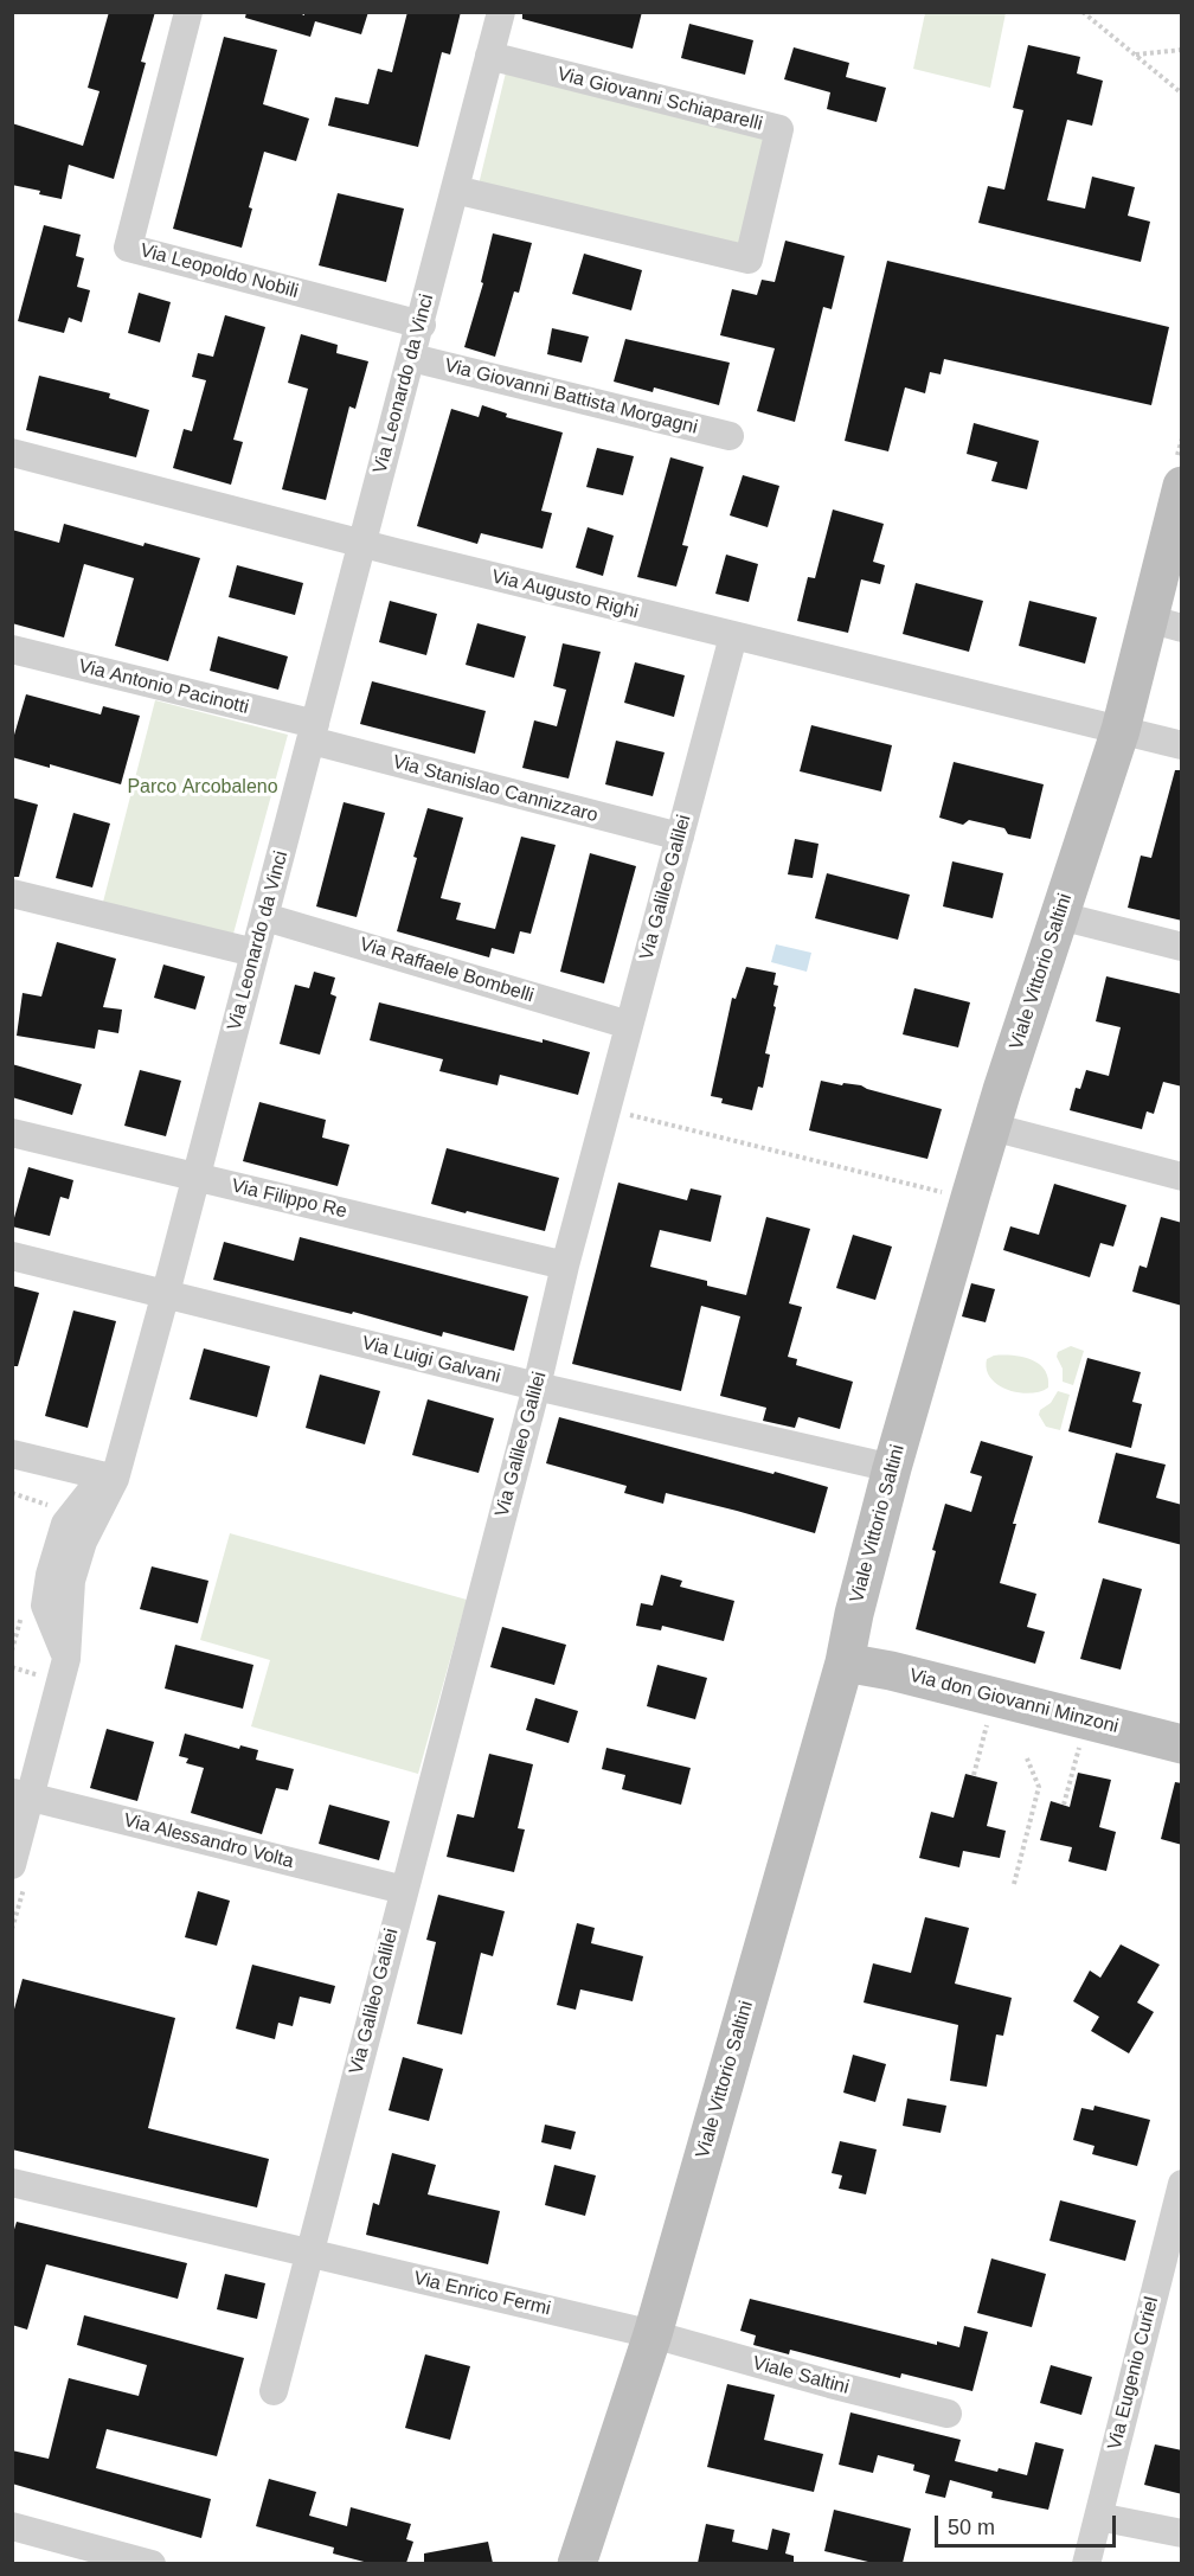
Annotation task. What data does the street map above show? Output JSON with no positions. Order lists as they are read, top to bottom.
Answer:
{
  "streets": {
    "street": [
      "Via Giovanni Schiaparelli",
      "Via Leopoldo Nobili",
      "Via Leonardo da Vinci",
      "Via Giovanni Battista Morgagni",
      "Via Augusto Righi",
      "Via Antonio Pacinotti",
      "Via Stanislao Cannizzaro",
      "Via Galileo Galilei",
      "Via Raffaele Bombelli",
      "Viale Vittorio Saltini",
      "Via Filippo Re",
      "Via Luigi Galvani",
      "Via don Giovanni Minzoni",
      "Via Alessandro Volta",
      "Via Enrico Fermi",
      "Via Eugenio Curiel",
      "Viale Saltini"
    ]
  },
  "crossings": [
    ["Via Giovanni Schiaparelli", "Via Leonardo da Vinci"],
    ["Via Leopoldo Nobili", "Via Leonardo da Vinci"],
    ["Via Leonardo da Vinci", "Via Giovanni Battista Morgagni"],
    ["Via Leonardo da Vinci", "Via Augusto Righi"],
    ["Via Leonardo da Vinci", "Via Antonio Pacinotti"],
    ["Via Leonardo da Vinci", "Via Stanislao Cannizzaro"],
    ["Via Leonardo da Vinci", "Via Raffaele Bombelli"],
    ["Via Leonardo da Vinci", "Via Filippo Re"],
    ["Via Leonardo da Vinci", "Via Luigi Galvani"],
    ["Via Augusto Righi", "Via Galileo Galilei"],
    ["Via Augusto Righi", "Viale Vittorio Saltini"],
    ["Via Antonio Pacinotti", "Via Stanislao Cannizzaro"],
    ["Via Stanislao Cannizzaro", "Via Galileo Galilei"],
    ["Via Galileo Galilei", "Via Raffaele Bombelli"],
    ["Via Galileo Galilei", "Via Filippo Re"],
    ["Via Galileo Galilei", "Via Luigi Galvani"],
    ["Via Galileo Galilei", "Via Alessandro Volta"],
    ["Via Galileo Galilei", "Via Enrico Fermi"],
    ["Viale Vittorio Saltini", "Via Luigi Galvani"],
    ["Viale Vittorio Saltini", "Via don Giovanni Minzoni"],
    ["Viale Vittorio Saltini", "Via Enrico Fermi"],
    ["Viale Vittorio Saltini", "Viale Saltini"],
    ["Via Enrico Fermi", "Viale Saltini"]
  ],
  "parks": ["Parco Arcobaleno"],
  "scale_bar": "50 m"
}
